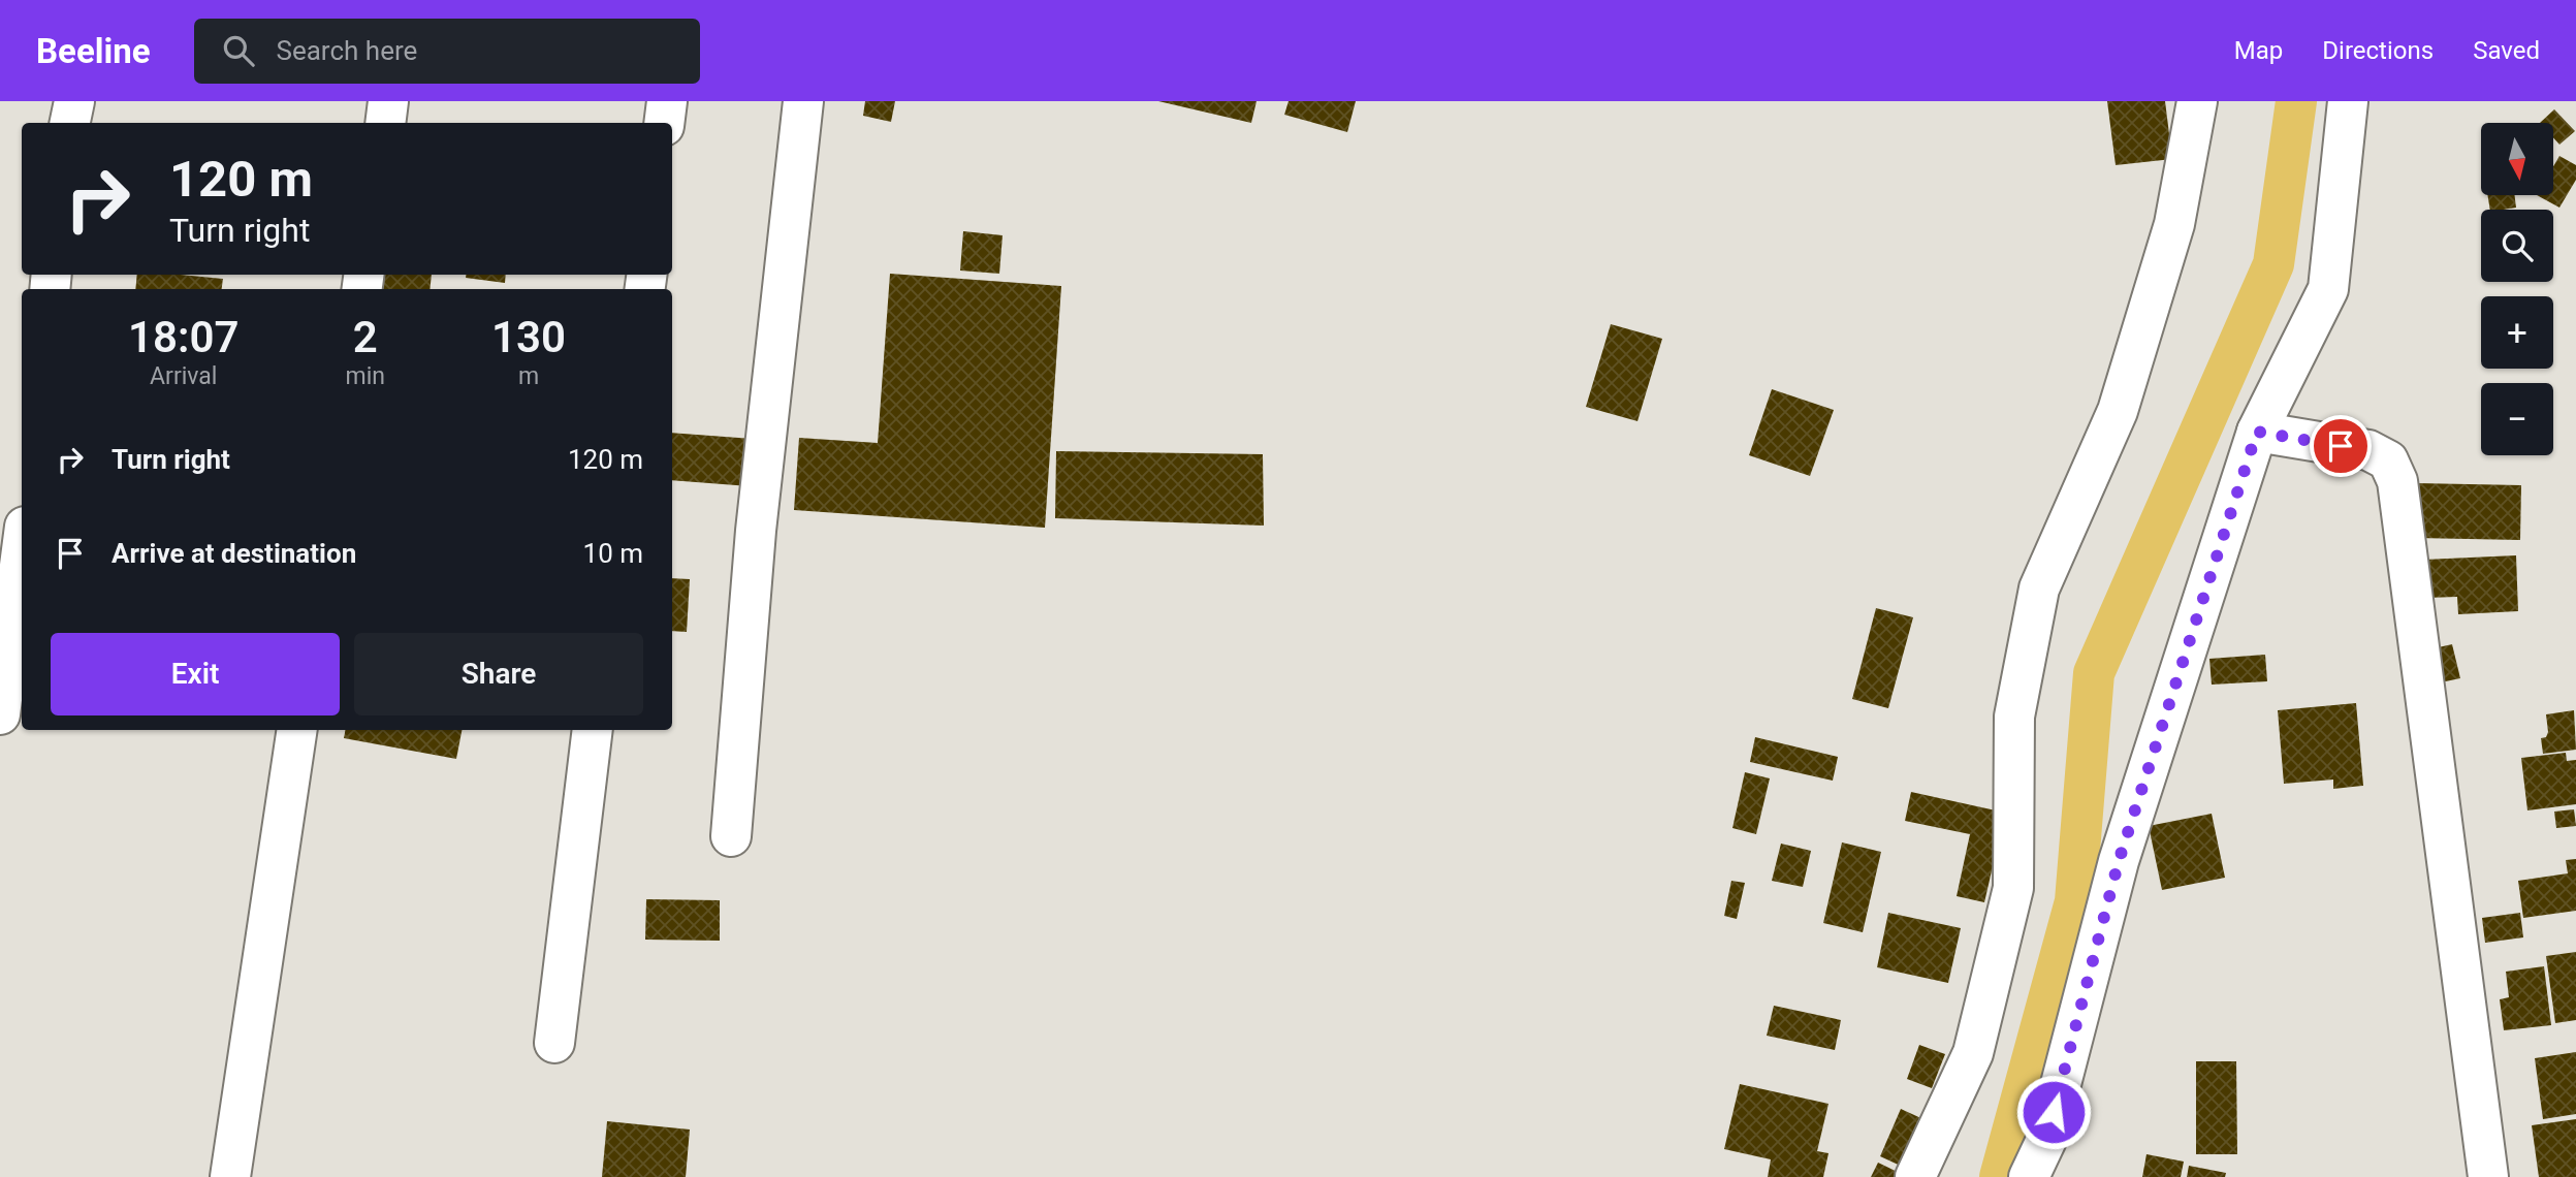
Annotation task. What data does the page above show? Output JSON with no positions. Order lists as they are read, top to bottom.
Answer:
{
  "north": "bottom",
  "page": {
    "header": "Beeline",
    "search": "Search here",
    "nav": ["Map", "Directions", "Saved"],
    "map_buttons": ["+", "−"],
    "turn": ["120 m", "Turn right"],
    "eta": [
      "18:07",
      "Arrival",
      "2",
      "min",
      "130",
      "m"
    ],
    "list": [
      {
        "name": "Turn right",
        "value": "120 m"
      },
      {
        "name": "Arrive at destination",
        "value": "10 m"
      }
    ],
    "buttons": ["Exit", "Share"]
  }
}
